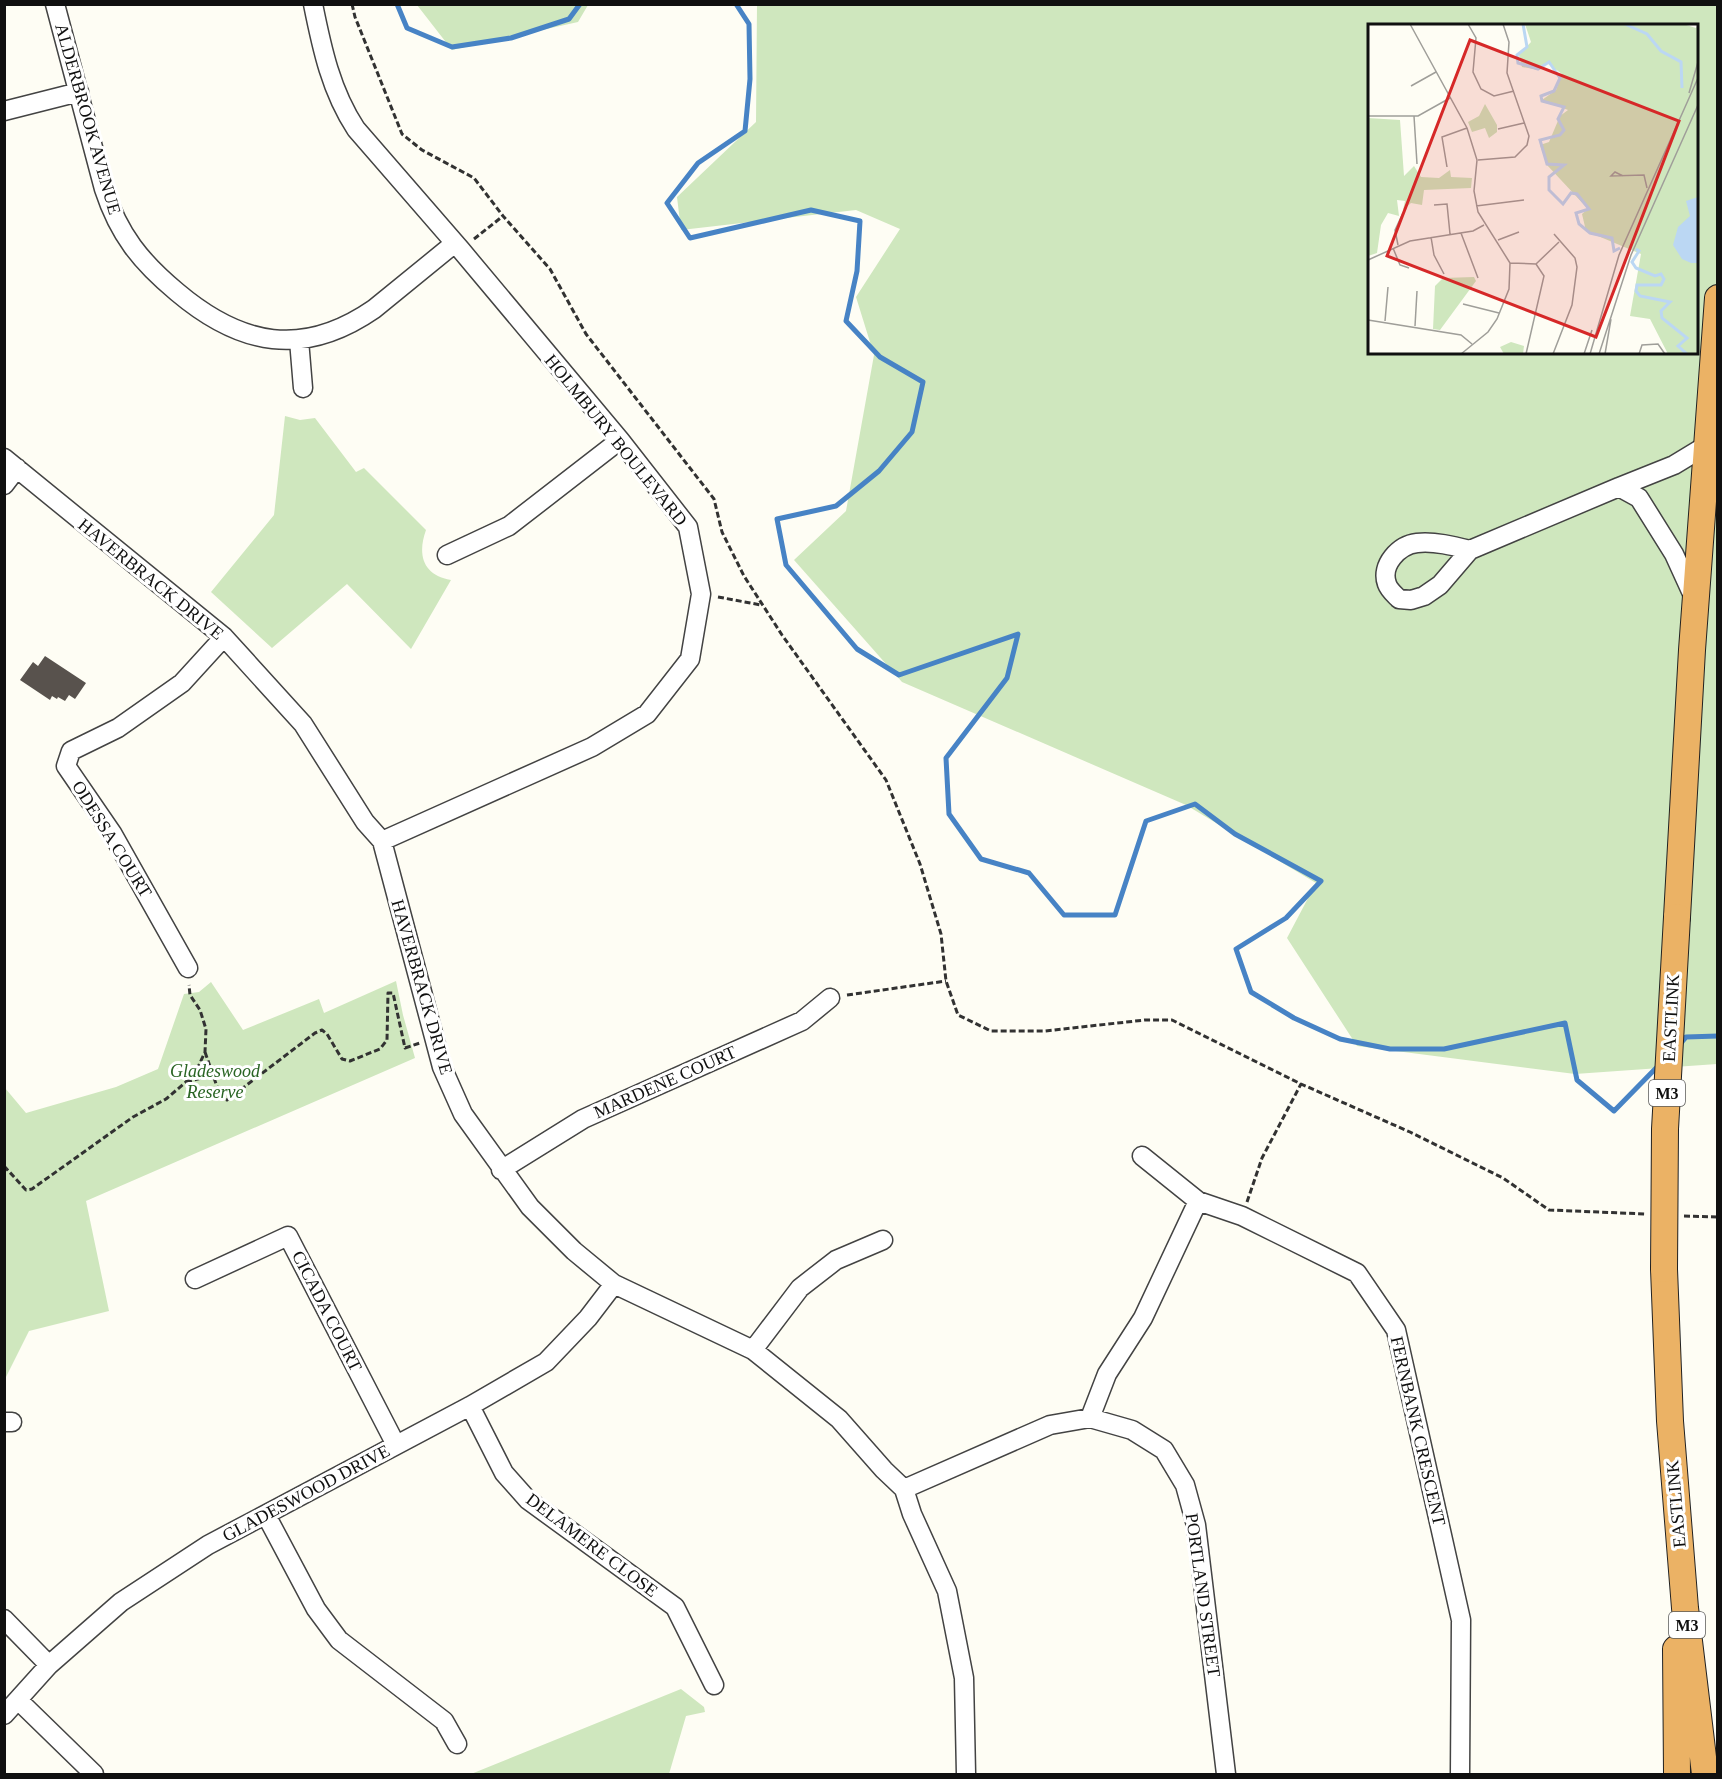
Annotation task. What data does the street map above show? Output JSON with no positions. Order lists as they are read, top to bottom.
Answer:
{
  "streets": {
    "highway": ["EASTLINK", "M3"],
    "street": [
      "ALDERBROOK AVENUE",
      "HOLMBURY BOULEVARD",
      "HAVERBRACK DRIVE",
      "ODESSA COURT",
      "MARDENE COURT",
      "CICADA COURT",
      "FERNBANK CRESCENT",
      "GLADESWOOD DRIVE",
      "DELAMERE CLOSE",
      "PORTLAND STREET"
    ]
  },
  "crossings": [
    ["ALDERBROOK AVENUE", "HOLMBURY BOULEVARD"],
    ["HOLMBURY BOULEVARD", "HAVERBRACK DRIVE"],
    ["HAVERBRACK DRIVE", "ODESSA COURT"],
    ["HAVERBRACK DRIVE", "MARDENE COURT"],
    ["HAVERBRACK DRIVE", "GLADESWOOD DRIVE"],
    ["HAVERBRACK DRIVE", "PORTLAND STREET"],
    ["CICADA COURT", "GLADESWOOD DRIVE"],
    ["GLADESWOOD DRIVE", "DELAMERE CLOSE"]
  ],
  "parks": ["Gladeswood Reserve"]
}
